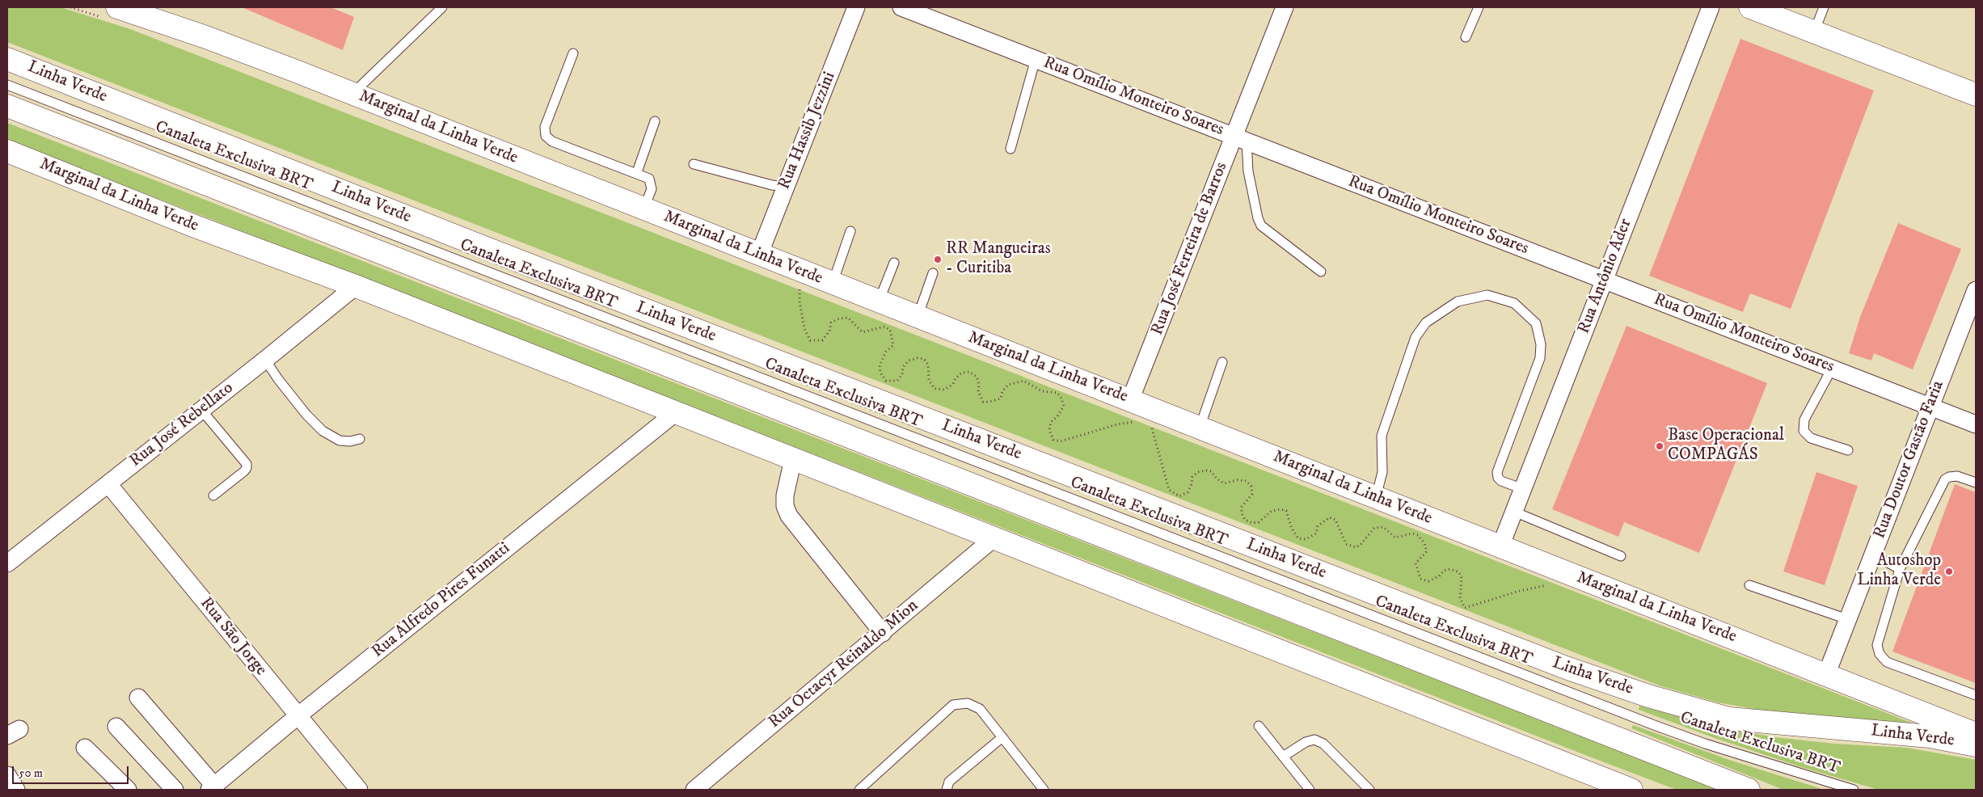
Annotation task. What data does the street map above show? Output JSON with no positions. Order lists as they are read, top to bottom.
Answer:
{
  "streets": {
    "main road": ["Linha Verde", "Marginal da Linha Verde"],
    "street": [
      "Rua Omílio Monteiro Soares",
      "Rua Hassib Jezzini",
      "Rua José Ferreira de Barros",
      "Rua Antônio Ader",
      "Rua José Rebellato",
      "Rua Doutor Gastão Faria",
      "Rua Alfredo Pires Funatti",
      "Rua São Jorge",
      "Rua Octacyr Reinaldo Mion"
    ],
    "lane": ["Canaleta Exclusiva BRT"]
  },
  "crossings": [
    ["Rua Omílio Monteiro Soares", "Rua José Ferreira de Barros"],
    ["Rua Omílio Monteiro Soares", "Rua Antônio Ader"],
    ["Rua Omílio Monteiro Soares", "Rua Doutor Gastão Faria"],
    ["Marginal da Linha Verde", "Rua Hassib Jezzini"],
    ["Marginal da Linha Verde", "Rua José Ferreira de Barros"],
    ["Marginal da Linha Verde", "Rua Antônio Ader"],
    ["Marginal da Linha Verde", "Rua José Rebellato"],
    ["Marginal da Linha Verde", "Rua Doutor Gastão Faria"],
    ["Marginal da Linha Verde", "Rua Alfredo Pires Funatti"],
    ["Marginal da Linha Verde", "Rua Octacyr Reinaldo Mion"],
    ["Rua José Rebellato", "Rua São Jorge"],
    ["Rua Alfredo Pires Funatti", "Rua São Jorge"]
  ],
  "places": ["RR Mangueiras - Curitiba", "Base Operacional COMPAGÁS", "Autoshop Linha Verde"],
  "scale_bar": "50 m"
}
